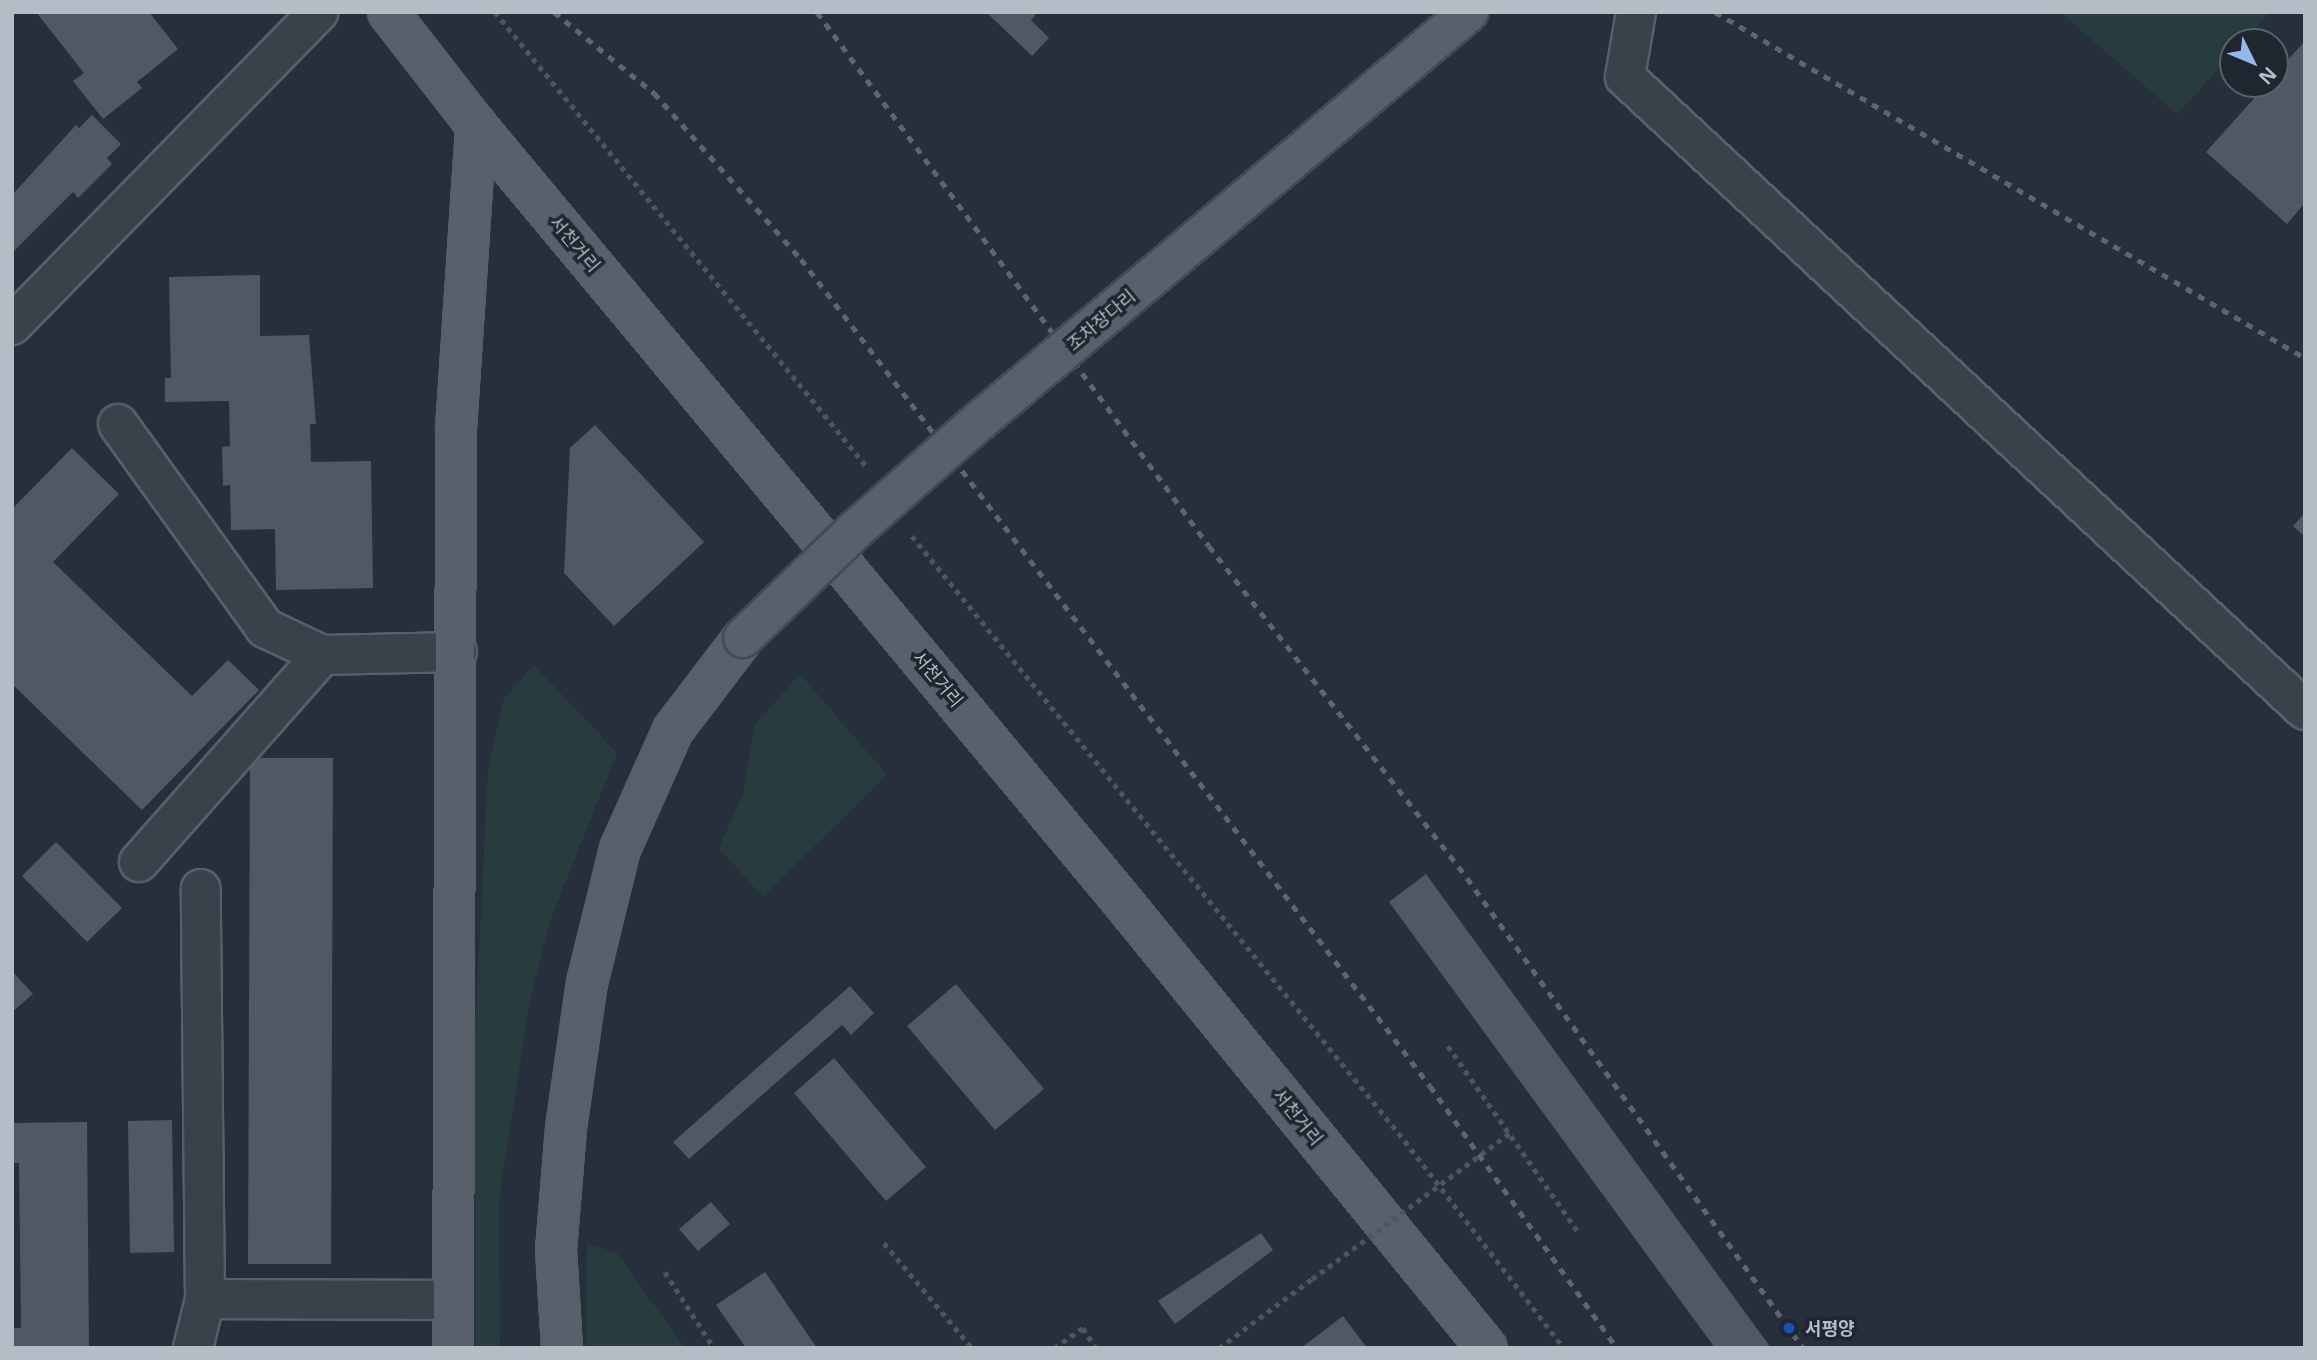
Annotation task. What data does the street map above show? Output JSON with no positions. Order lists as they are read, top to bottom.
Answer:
{
  "streets": {
    "main road": ["서천거리", "조차장다리"]
  },
  "places": ["서평양"],
  "north": "bottom right"
}
